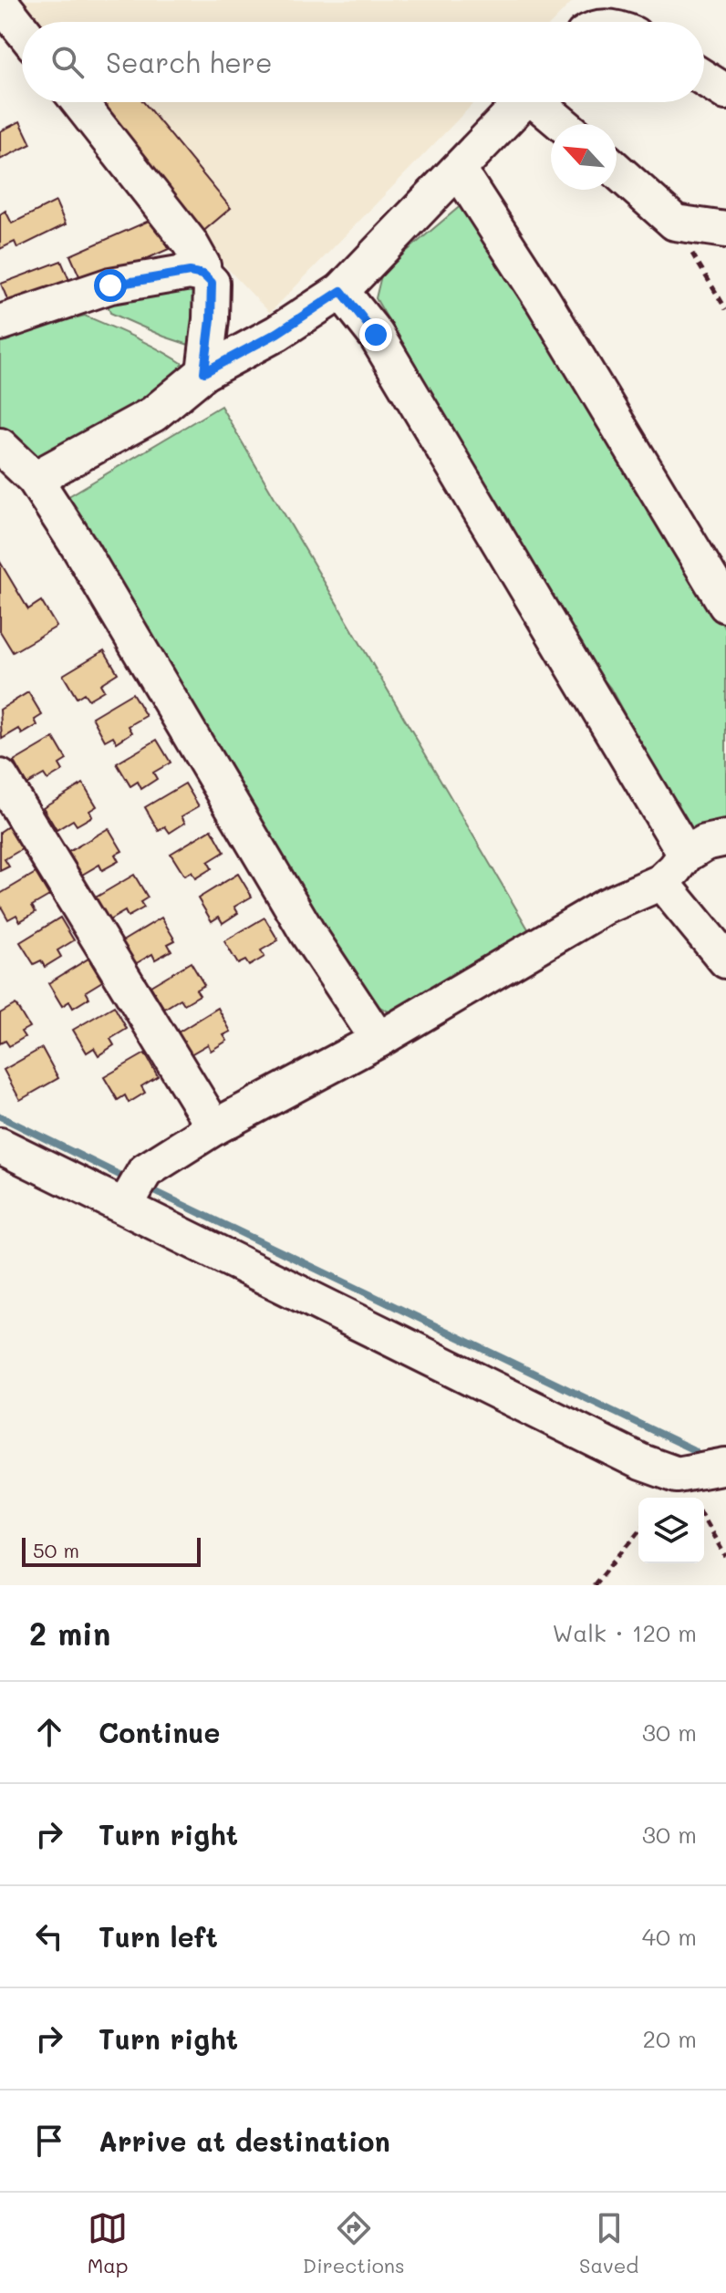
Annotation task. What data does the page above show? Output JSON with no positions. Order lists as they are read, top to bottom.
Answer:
{
  "scale_bar": "50 m",
  "north": "top left",
  "page": {
    "search": "Search here",
    "scale": "50 m",
    "heading": ["2 min", "Walk · 120 m"],
    "list": [
      ["Continue", "30 m"],
      ["Turn right", "30 m"],
      ["Turn left", "40 m"],
      ["Turn right", "20 m"],
      "Arrive at destination"
    ],
    "nav": ["Map", "Directions", "Saved"]
  }
}
